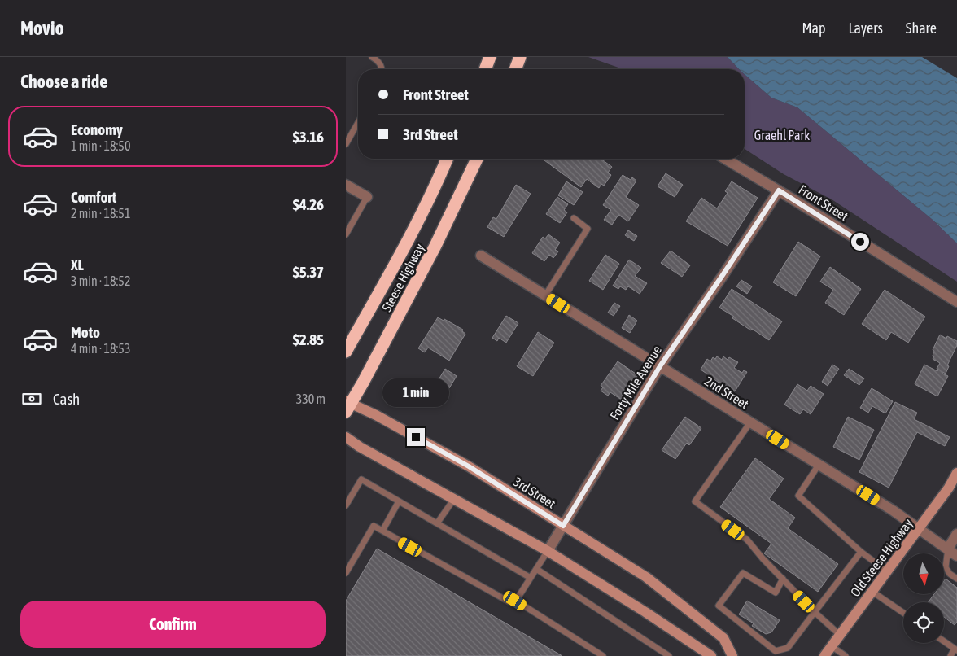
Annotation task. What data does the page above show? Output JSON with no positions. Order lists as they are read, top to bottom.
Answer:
{
  "streets": {
    "highway": ["Steese Highway"],
    "main road": ["3rd Street", "Old Steese Highway"],
    "street": ["Front Street", "Forty Mile Avenue", "2nd Street"]
  },
  "crossings": [
    ["Front Street", "Forty Mile Avenue"],
    ["Steese Highway", "3rd Street"],
    ["Forty Mile Avenue", "2nd Street"],
    ["Forty Mile Avenue", "3rd Street"],
    ["2nd Street", "Old Steese Highway"]
  ],
  "parks": ["Graehl Park"],
  "north": "bottom",
  "page": {
    "header": "Movio",
    "nav": ["Map", "Layers", "Share"],
    "heading": "Choose a ride",
    "banner": ["Front Street", "3rd Street"],
    "list": [
      {
        "name": "Economy",
        "note": "1 min · 18:50",
        "value": "$3.16"
      },
      {
        "name": "Comfort",
        "note": "2 min · 18:51",
        "value": "$4.26"
      },
      {
        "name": "XL",
        "note": "3 min · 18:52",
        "value": "$5.37"
      },
      {
        "name": "Moto",
        "note": "4 min · 18:53",
        "value": "$2.85"
      }
    ],
    "pay": ["Cash", "330 m"],
    "bubble": "1 min",
    "buttons": "Confirm"
  }
}
